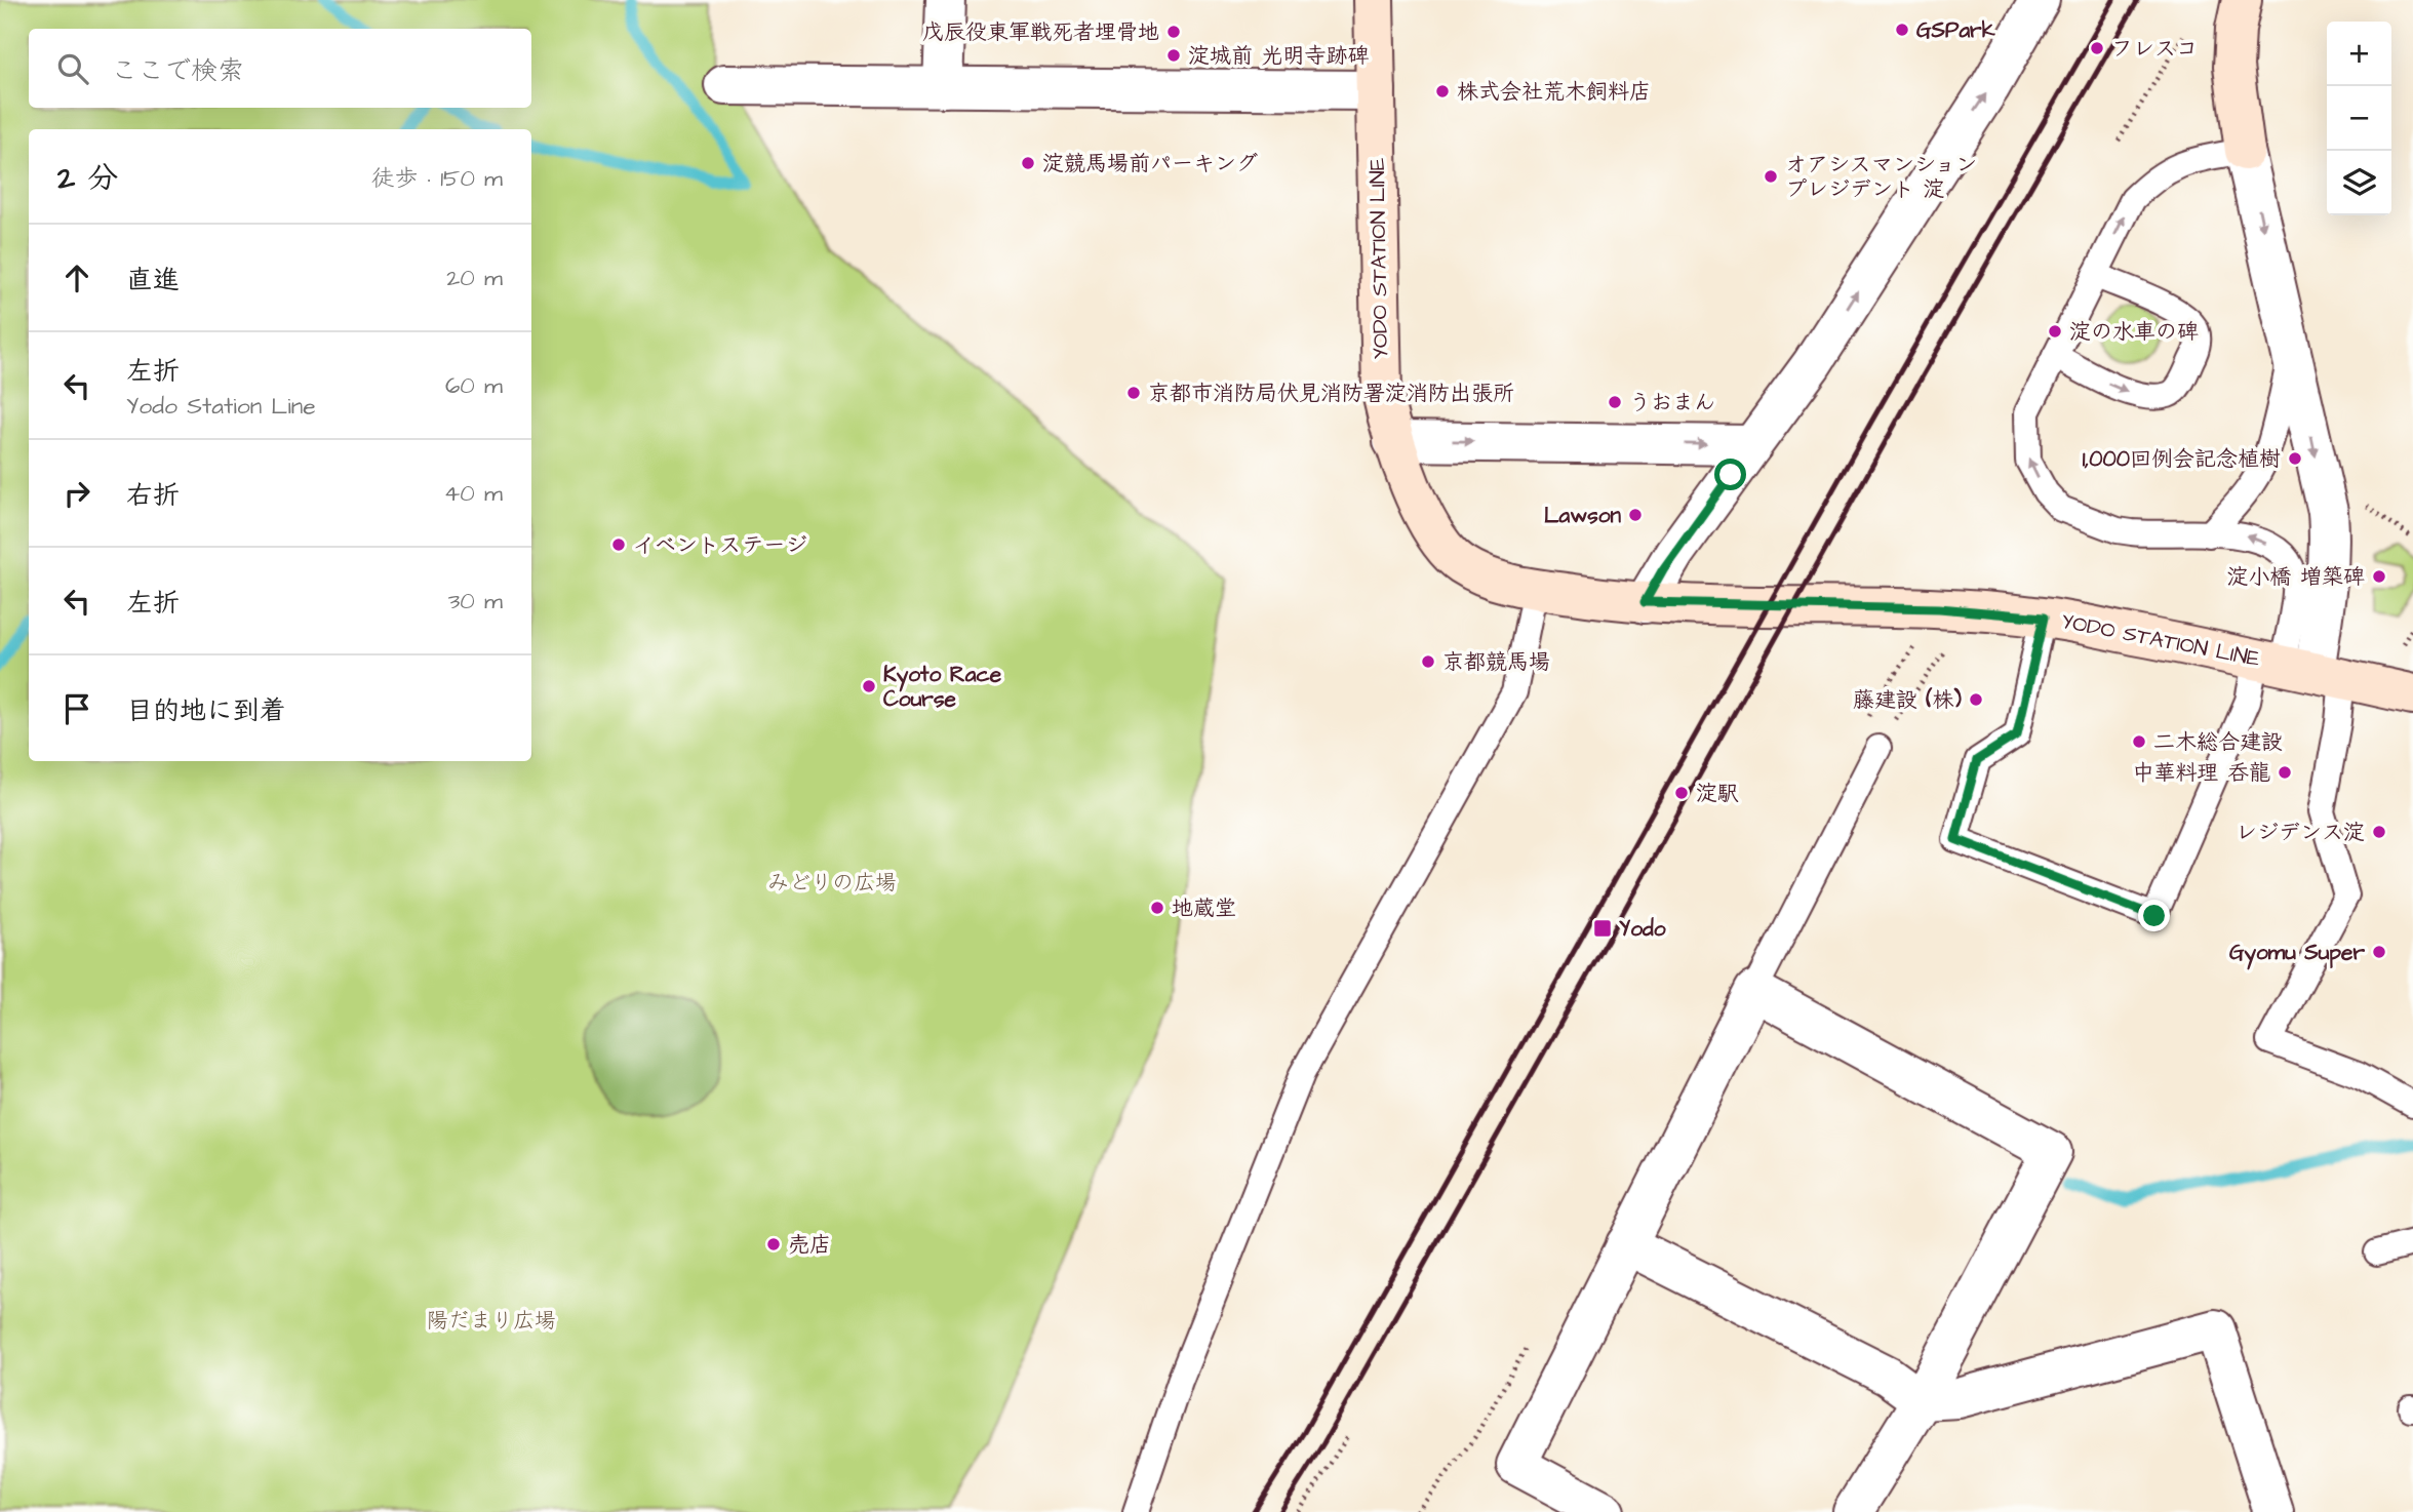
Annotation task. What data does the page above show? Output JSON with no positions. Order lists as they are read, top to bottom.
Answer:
{
  "streets": {
    "main road": ["YODO STATION LINE"]
  },
  "parks": ["みどりの広場", "陽だまり広場"],
  "places": {
    "other": [
      "GSPark",
      "戊辰役東軍戦死者埋骨地",
      "フレスコ",
      "淀城前 光明寺跡碑",
      "株式会社荒木飼料店",
      "淀競馬場前パーキング",
      "オアシスマンション プレジデント 淀",
      "淀の水車の碑",
      "京都市消防局伏見消防署淀消防出張所",
      "うおまん",
      "1,000回例会記念植樹",
      "Lawson",
      "イベントステージ",
      "淀小橋 増築碑",
      "京都競馬場",
      "Kyoto Race Course",
      "藤建設 (株)",
      "二木総合建設",
      "中華料理 呑龍",
      "淀駅",
      "レジデンス淀",
      "地蔵堂",
      "Gyomu Super",
      "売店"
    ],
    "transit": ["Yodo"]
  },
  "page": {
    "map_buttons": ["+", "−"],
    "search": "ここで検索",
    "heading": ["2 分", "徒歩 · 150 m"],
    "list": [
      ["直進", "20 m"],
      ["左折", "Yodo Station Line", "60 m"],
      ["右折", "40 m"],
      ["左折", "30 m"],
      "目的地に到着"
    ]
  }
}
